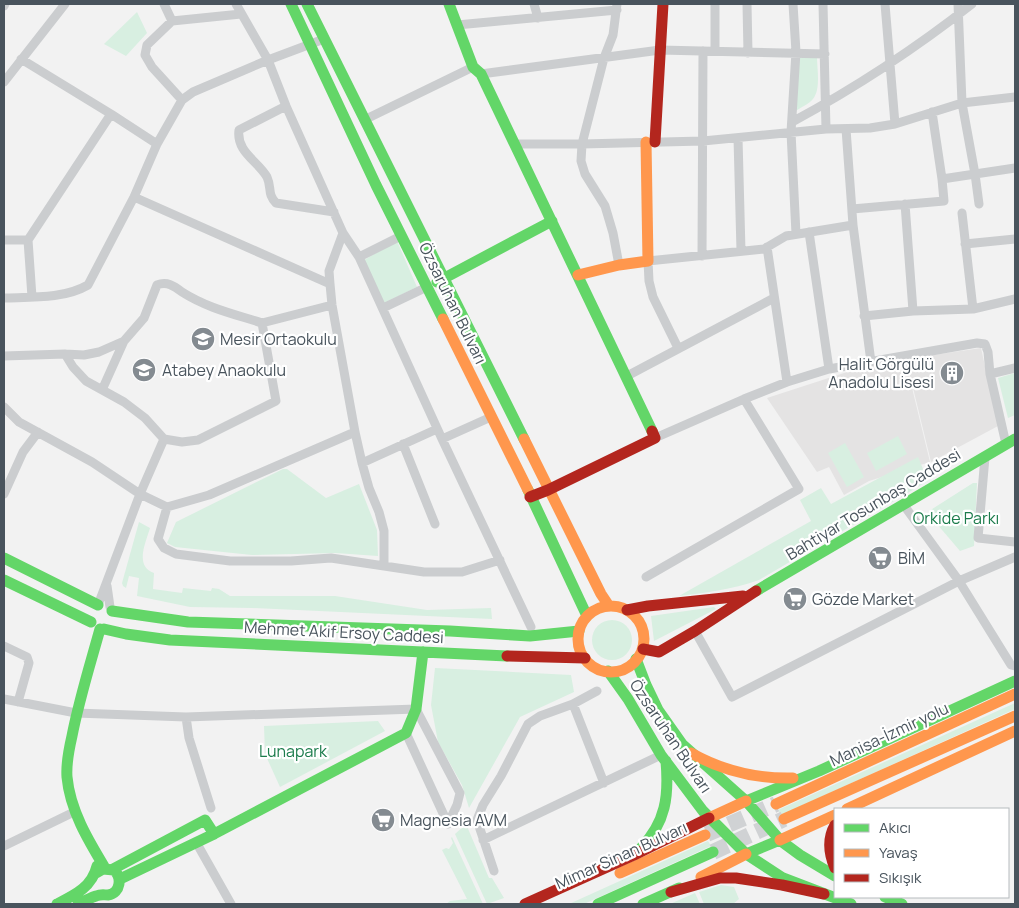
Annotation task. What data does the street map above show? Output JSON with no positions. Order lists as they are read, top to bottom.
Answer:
{
  "streets": {
    "main road": [
      "Özsaruhan Bulvarı",
      "Bahtiyar Tosunbaş Caddesi",
      "Mehmet Akif Ersoy Caddesi",
      "Manisa-İzmir yolu",
      "Mimar Sinan Bulvarı"
    ]
  },
  "crossings": [
    ["Özsaruhan Bulvarı", "Bahtiyar Tosunbaş Caddesi"],
    ["Özsaruhan Bulvarı", "Mehmet Akif Ersoy Caddesi"],
    ["Bahtiyar Tosunbaş Caddesi", "Mehmet Akif Ersoy Caddesi"]
  ],
  "parks": ["Orkide Parkı", "Lunapark"],
  "places": {
    "school or university": ["Mesir Ortaokulu", "Atabey Anaokulu"],
    "building": ["Halit Görgülü Anadolu Lisesi"],
    "supermarket": ["BİM", "Gözde Market", "Magnesia AVM"]
  },
  "legend": ["Akıcı", "Yavaş", "Sıkışık"]
}
